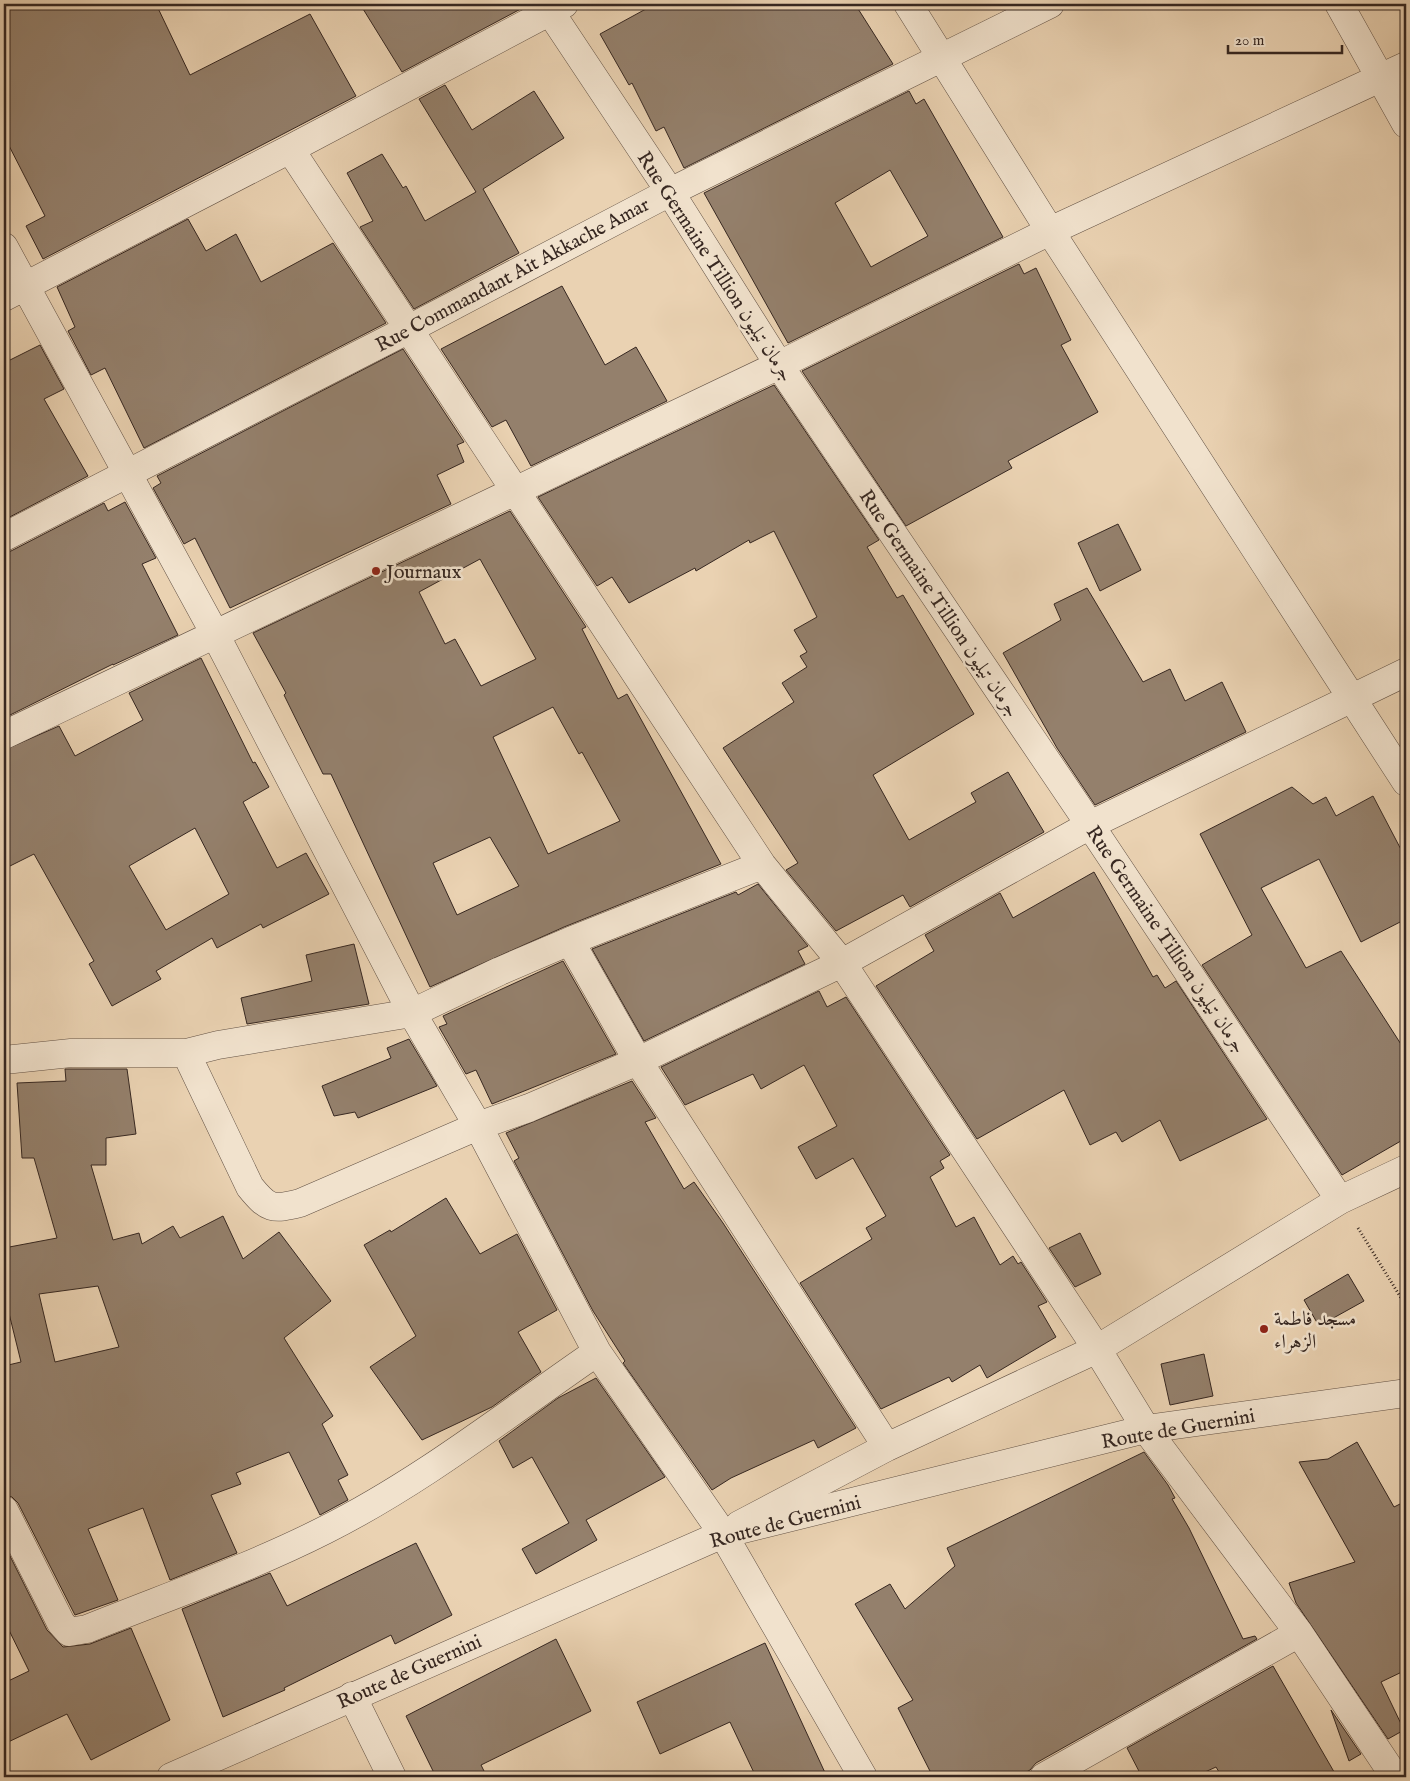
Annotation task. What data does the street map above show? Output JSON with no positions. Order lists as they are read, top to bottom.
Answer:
{
  "streets": {
    "street": ["Rue Germaine Tillion جرمان تيليون", "Rue Commandant Ait Akkache Amar", "Route de Guernini"]
  },
  "crossings": [
    ["Rue Germaine Tillion جرمان تيليون", "Rue Commandant Ait Akkache Amar"]
  ],
  "places": ["Journaux", "مسجد فاطمة الزهراء"],
  "scale_bar": "20 m"
}
